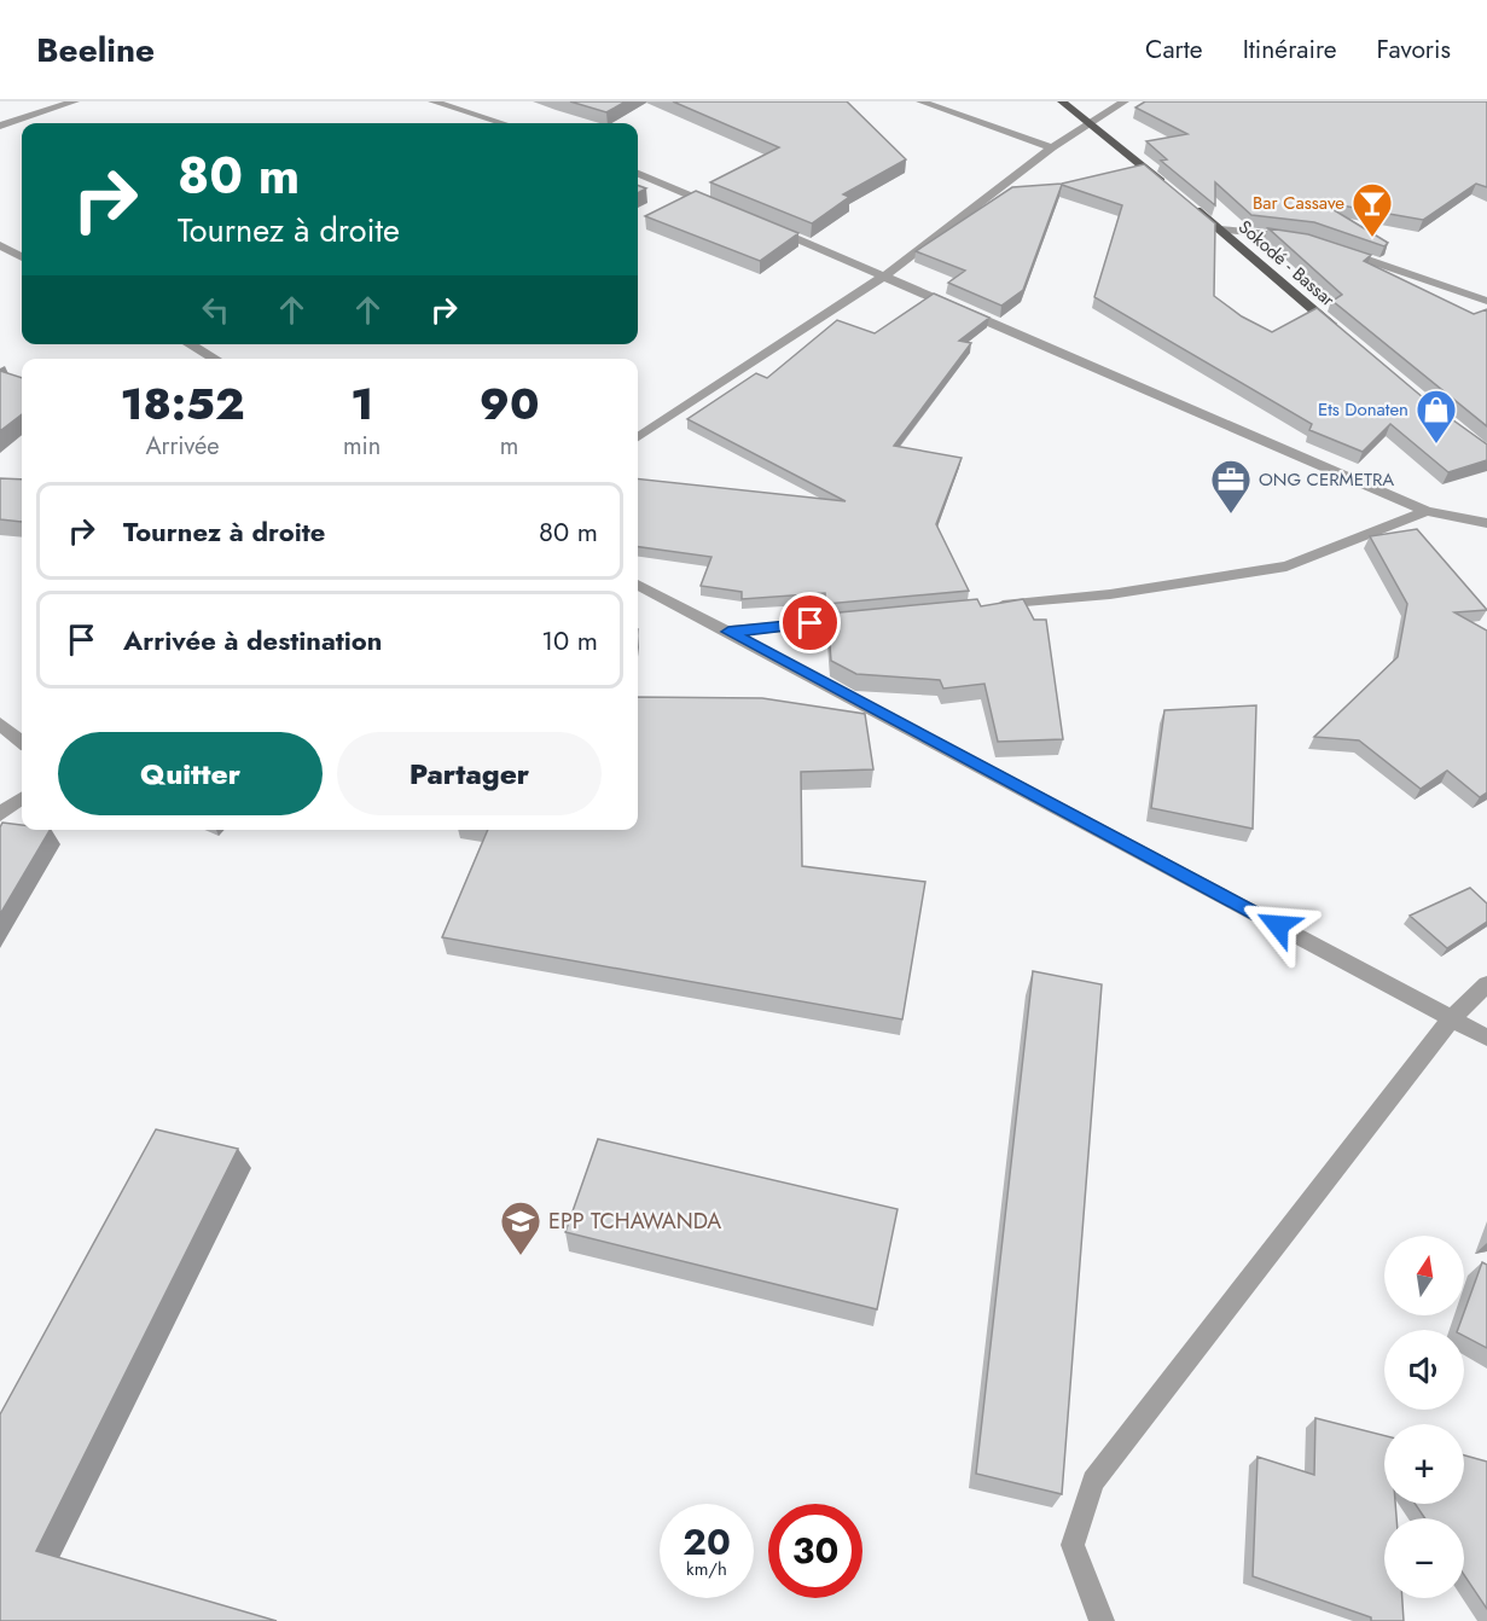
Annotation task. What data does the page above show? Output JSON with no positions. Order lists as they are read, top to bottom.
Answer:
{
  "streets": {
    "main road": ["Sokodé - Bassar"]
  },
  "places": {
    "bar": ["Bar Cassave"],
    "shop": ["Ets Donaten"],
    "office": ["ONG CERMETRA"],
    "school or university": ["EPP TCHAWANDA"]
  },
  "north": "top",
  "page": {
    "header": "Beeline",
    "nav": ["Carte", "Itinéraire", "Favoris"],
    "turn": ["80 m", "Tournez à droite"],
    "eta": [
      "18:52",
      "Arrivée",
      "1",
      "min",
      "90",
      "m"
    ],
    "list": [
      {
        "name": "Tournez à droite",
        "value": "80 m"
      },
      {
        "name": "Arrivée à destination",
        "value": "10 m"
      }
    ],
    "buttons": ["Quitter", "Partager"],
    "map_buttons": ["+", "−"],
    "speed": "20 km/h",
    "limit": "30"
  }
}
